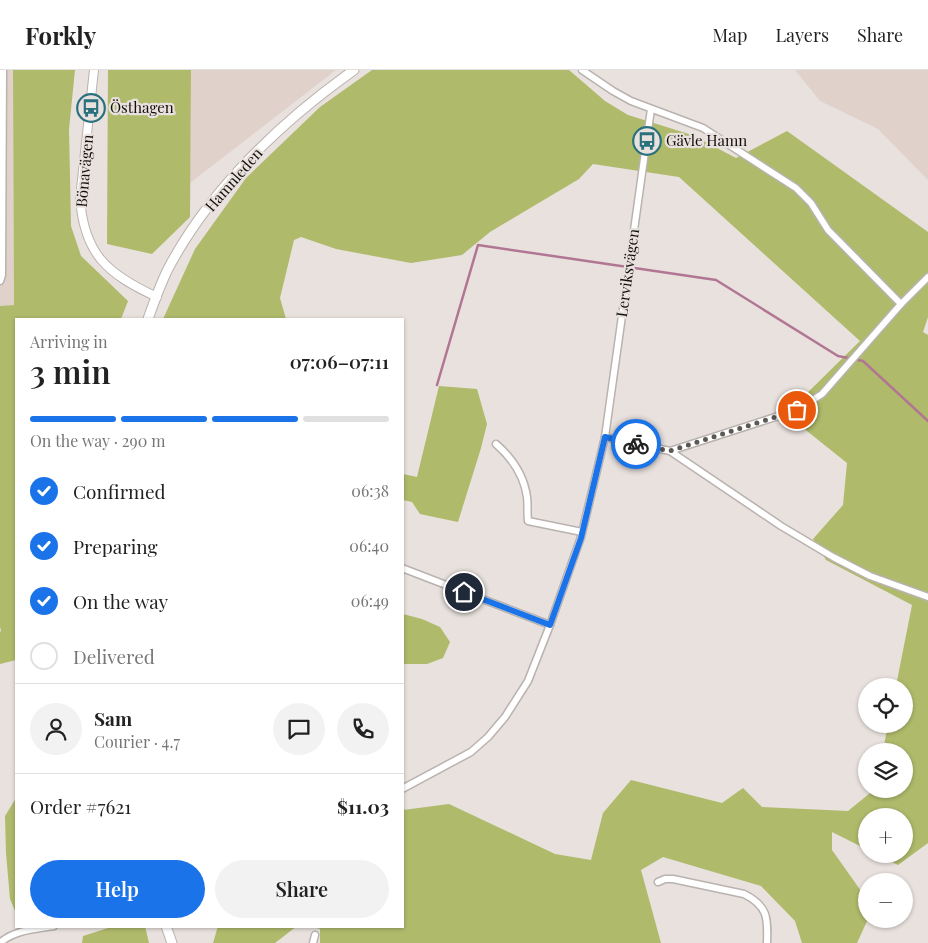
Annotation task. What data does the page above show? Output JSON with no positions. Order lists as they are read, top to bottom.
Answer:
{
  "streets": {
    "main road": ["Hamnleden"],
    "street": ["Bönavägen", "Lerviksvägen"]
  },
  "crossings": [
    ["Bönavägen", "Hamnleden"]
  ],
  "places": {
    "bus stop": ["Östhagen", "Gävle Hamn"]
  },
  "page": {
    "header": "Forkly",
    "nav": ["Map", "Layers", "Share"],
    "heading": ["3 min", "Arriving in", "07:06–07:11"],
    "panel": [
      "Sam",
      "Courier · 4.7",
      "Order #7621",
      "$11.03"
    ],
    "bar": "On the way · 290 m",
    "list": [
      ["Confirmed", "06:38"],
      ["Preparing", "06:40"],
      ["On the way", "06:49"],
      "Delivered"
    ],
    "map_buttons": ["+", "−"],
    "buttons": ["Help", "Share"]
  }
}
